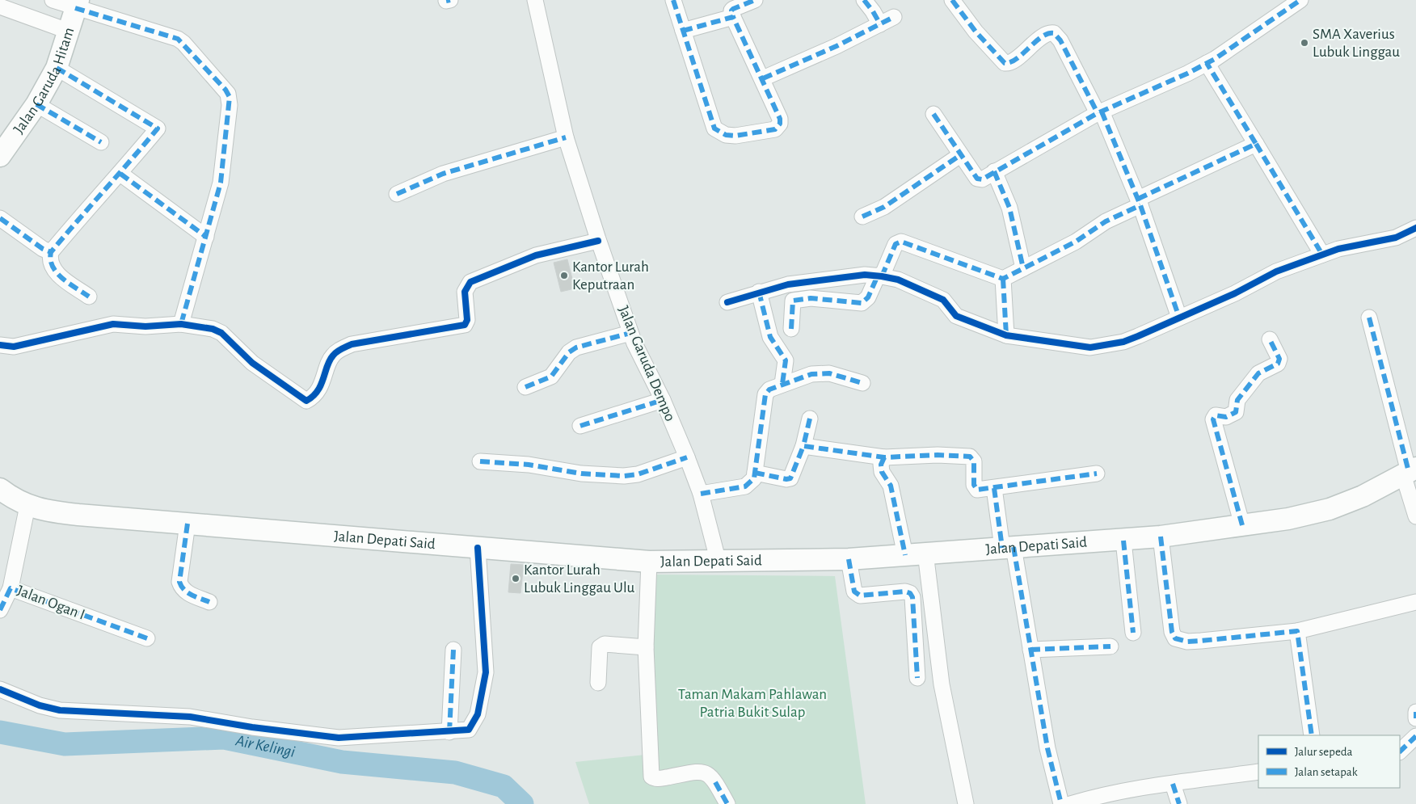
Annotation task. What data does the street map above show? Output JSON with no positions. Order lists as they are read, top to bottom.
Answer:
{
  "streets": {
    "main road": ["Jalan Garuda Hitam", "Jalan Depati Said"],
    "street": ["Jalan Garuda Dempo", "Jalan Ogan I"]
  },
  "crossings": [
    ["Jalan Garuda Dempo", "Jalan Depati Said"],
    ["Jalan Depati Said", "Jalan Ogan I"]
  ],
  "water": ["Air Kelingi"],
  "parks": ["Taman Makam Pahlawan Patria Bukit Sulap"],
  "places": ["SMA Xaverius Lubuk Linggau", "Kantor Lurah Keputraan", "Kantor Lurah Lubuk Linggau Ulu"],
  "legend": ["Jalur sepeda", "Jalan setapak"]
}
